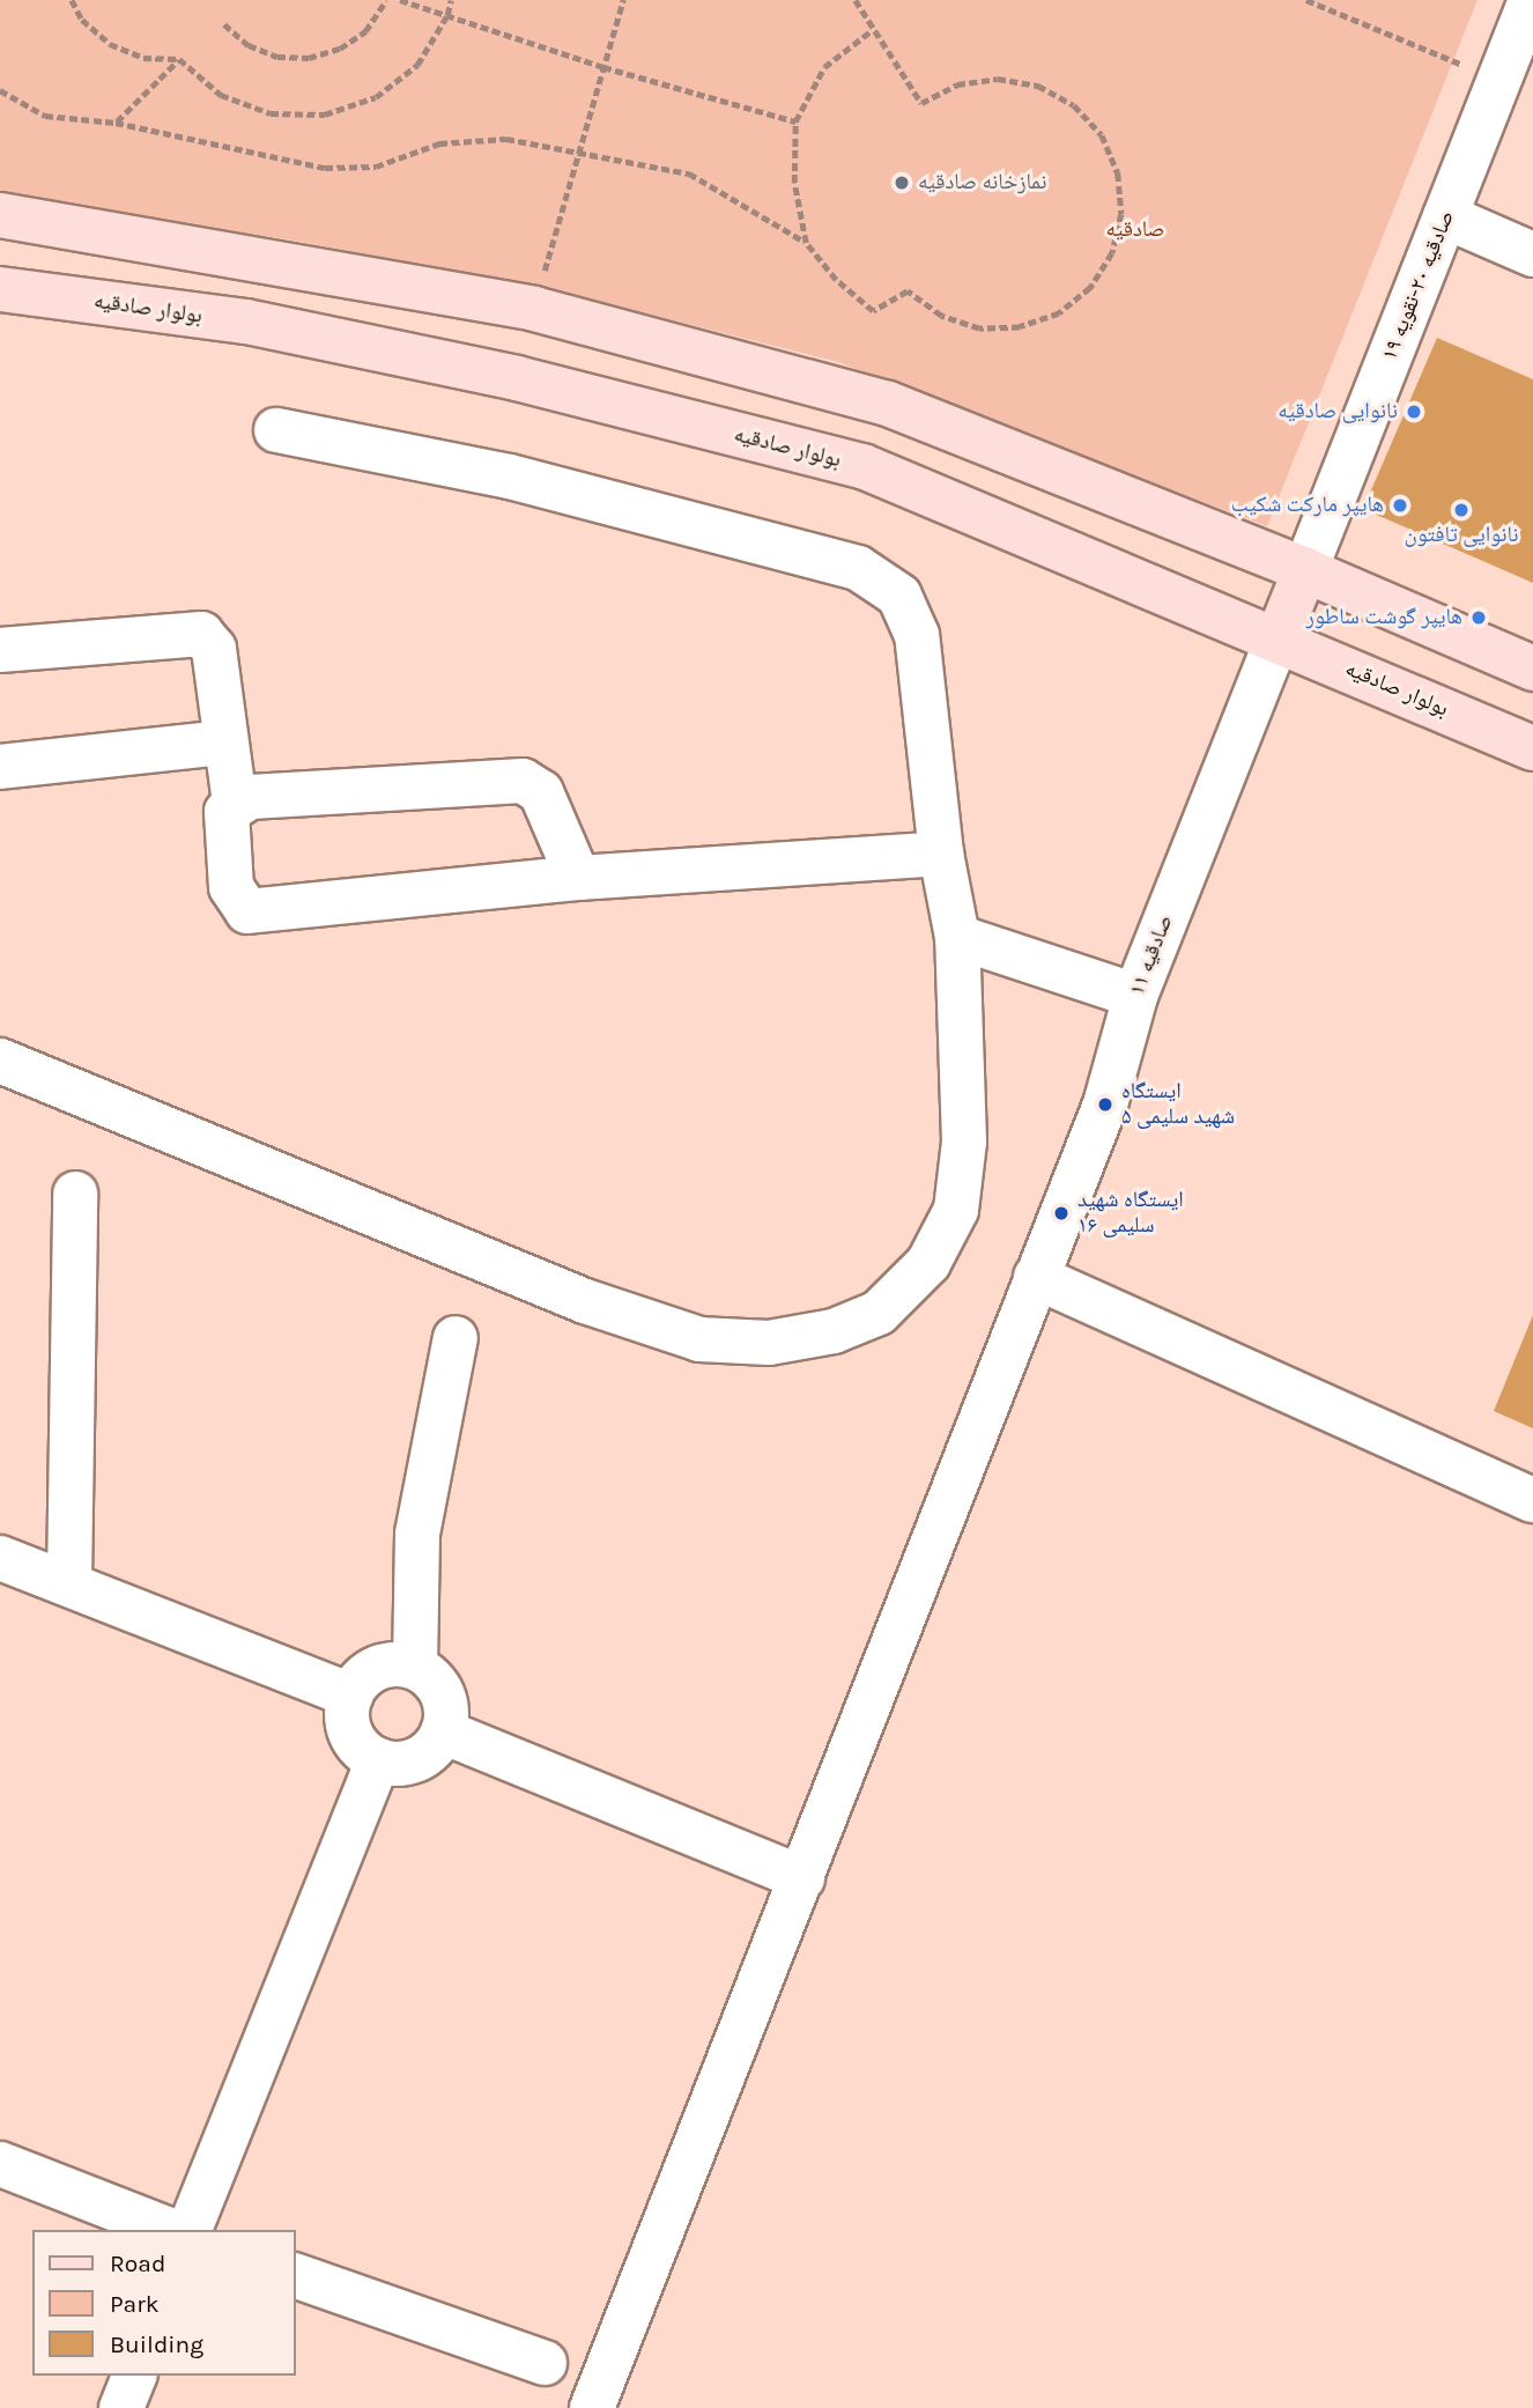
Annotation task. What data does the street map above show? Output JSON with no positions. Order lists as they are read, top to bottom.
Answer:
{
  "streets": {
    "main road": ["بولوار صادقیه"],
    "street": ["صادقیه ۲۰-نقویه ۱۹", "صادقیه ۱۱"]
  },
  "crossings": [
    ["بولوار صادقیه", "صادقیه ۱۱"]
  ],
  "parks": ["صادقیه"],
  "places": [
    "نمازخانه صادقیه",
    "نانوایی صادقیه",
    "هایپر مارکت شکیب",
    "نانوایی تافتون",
    "هایپر گوشت ساطور",
    "ایستگاه شهید سلیمی ۵",
    "ایستگاه شهید سلیمی ۱۶"
  ],
  "legend": ["Road", "Park", "Building"]
}
